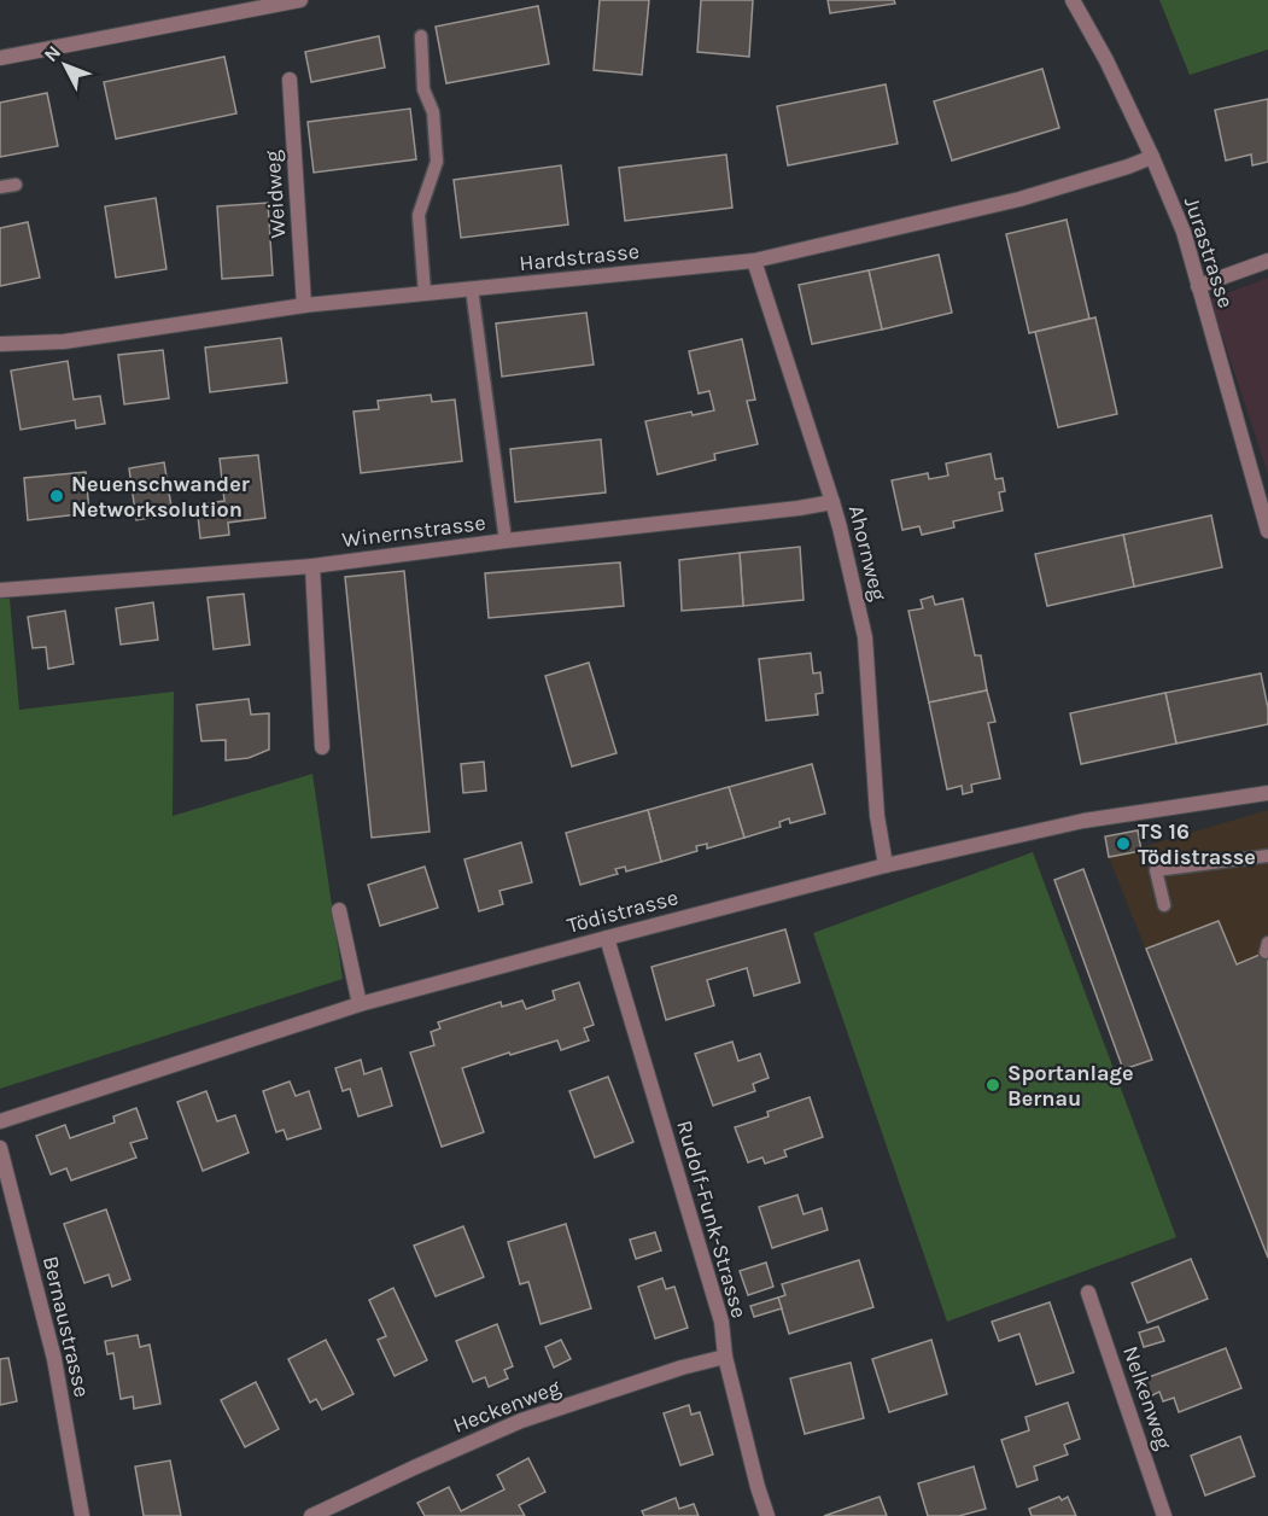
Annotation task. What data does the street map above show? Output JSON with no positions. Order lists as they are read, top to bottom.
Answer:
{
  "streets": {
    "street": [
      "Weidweg",
      "Jurastrasse",
      "Hardstrasse",
      "Winernstrasse",
      "Ahornweg",
      "Tödistrasse",
      "Rudolf-Funk-Strasse",
      "Bernaustrasse",
      "Nelkenweg",
      "Heckenweg"
    ]
  },
  "crossings": [
    ["Weidweg", "Hardstrasse"],
    ["Jurastrasse", "Hardstrasse"],
    ["Hardstrasse", "Ahornweg"],
    ["Winernstrasse", "Ahornweg"],
    ["Ahornweg", "Tödistrasse"],
    ["Tödistrasse", "Rudolf-Funk-Strasse"],
    ["Rudolf-Funk-Strasse", "Heckenweg"]
  ],
  "places": ["Neuenschwander Networksolution", "TS 16 Tödistrasse", "Sportanlage Bernau"],
  "north": "top left"
}
